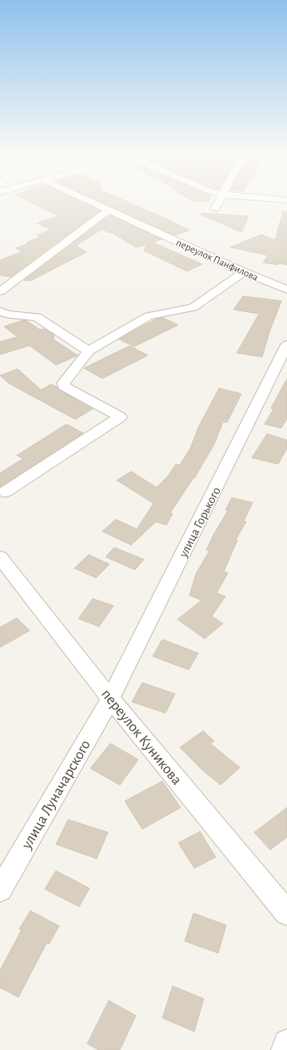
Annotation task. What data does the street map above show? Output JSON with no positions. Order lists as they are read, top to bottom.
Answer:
{
  "streets": {
    "street": [
      "переулок Панфилова",
      "улица Горького",
      "переулок Куникова",
      "улица Луначарского"
    ]
  },
  "crossings": [
    ["улица Горького", "переулок Куникова"],
    ["улица Горького", "улица Луначарского"],
    ["переулок Куникова", "улица Луначарского"]
  ]
}
